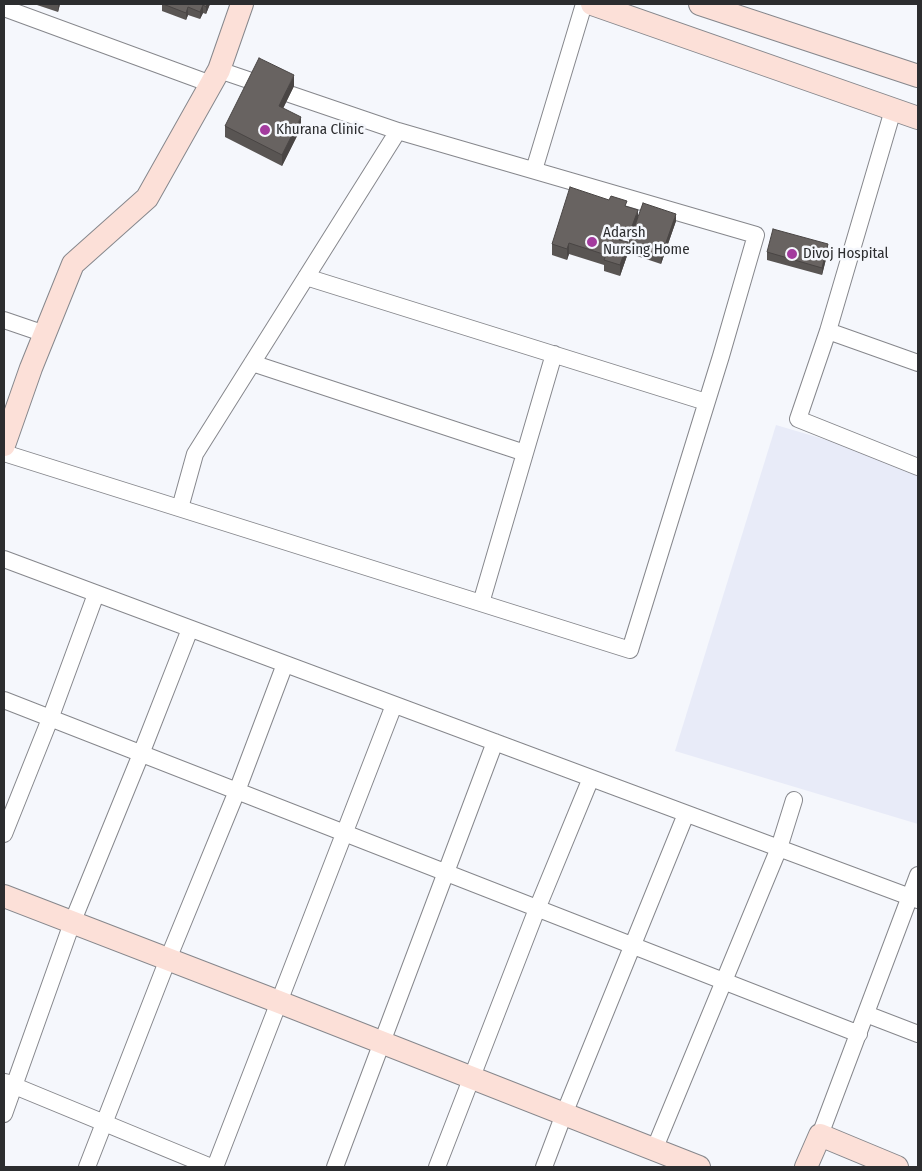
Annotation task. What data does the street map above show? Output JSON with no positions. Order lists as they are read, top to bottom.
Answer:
{
  "places": ["Khurana Clinic", "Adarsh Nursing Home", "Divoj Hospital"]
}
